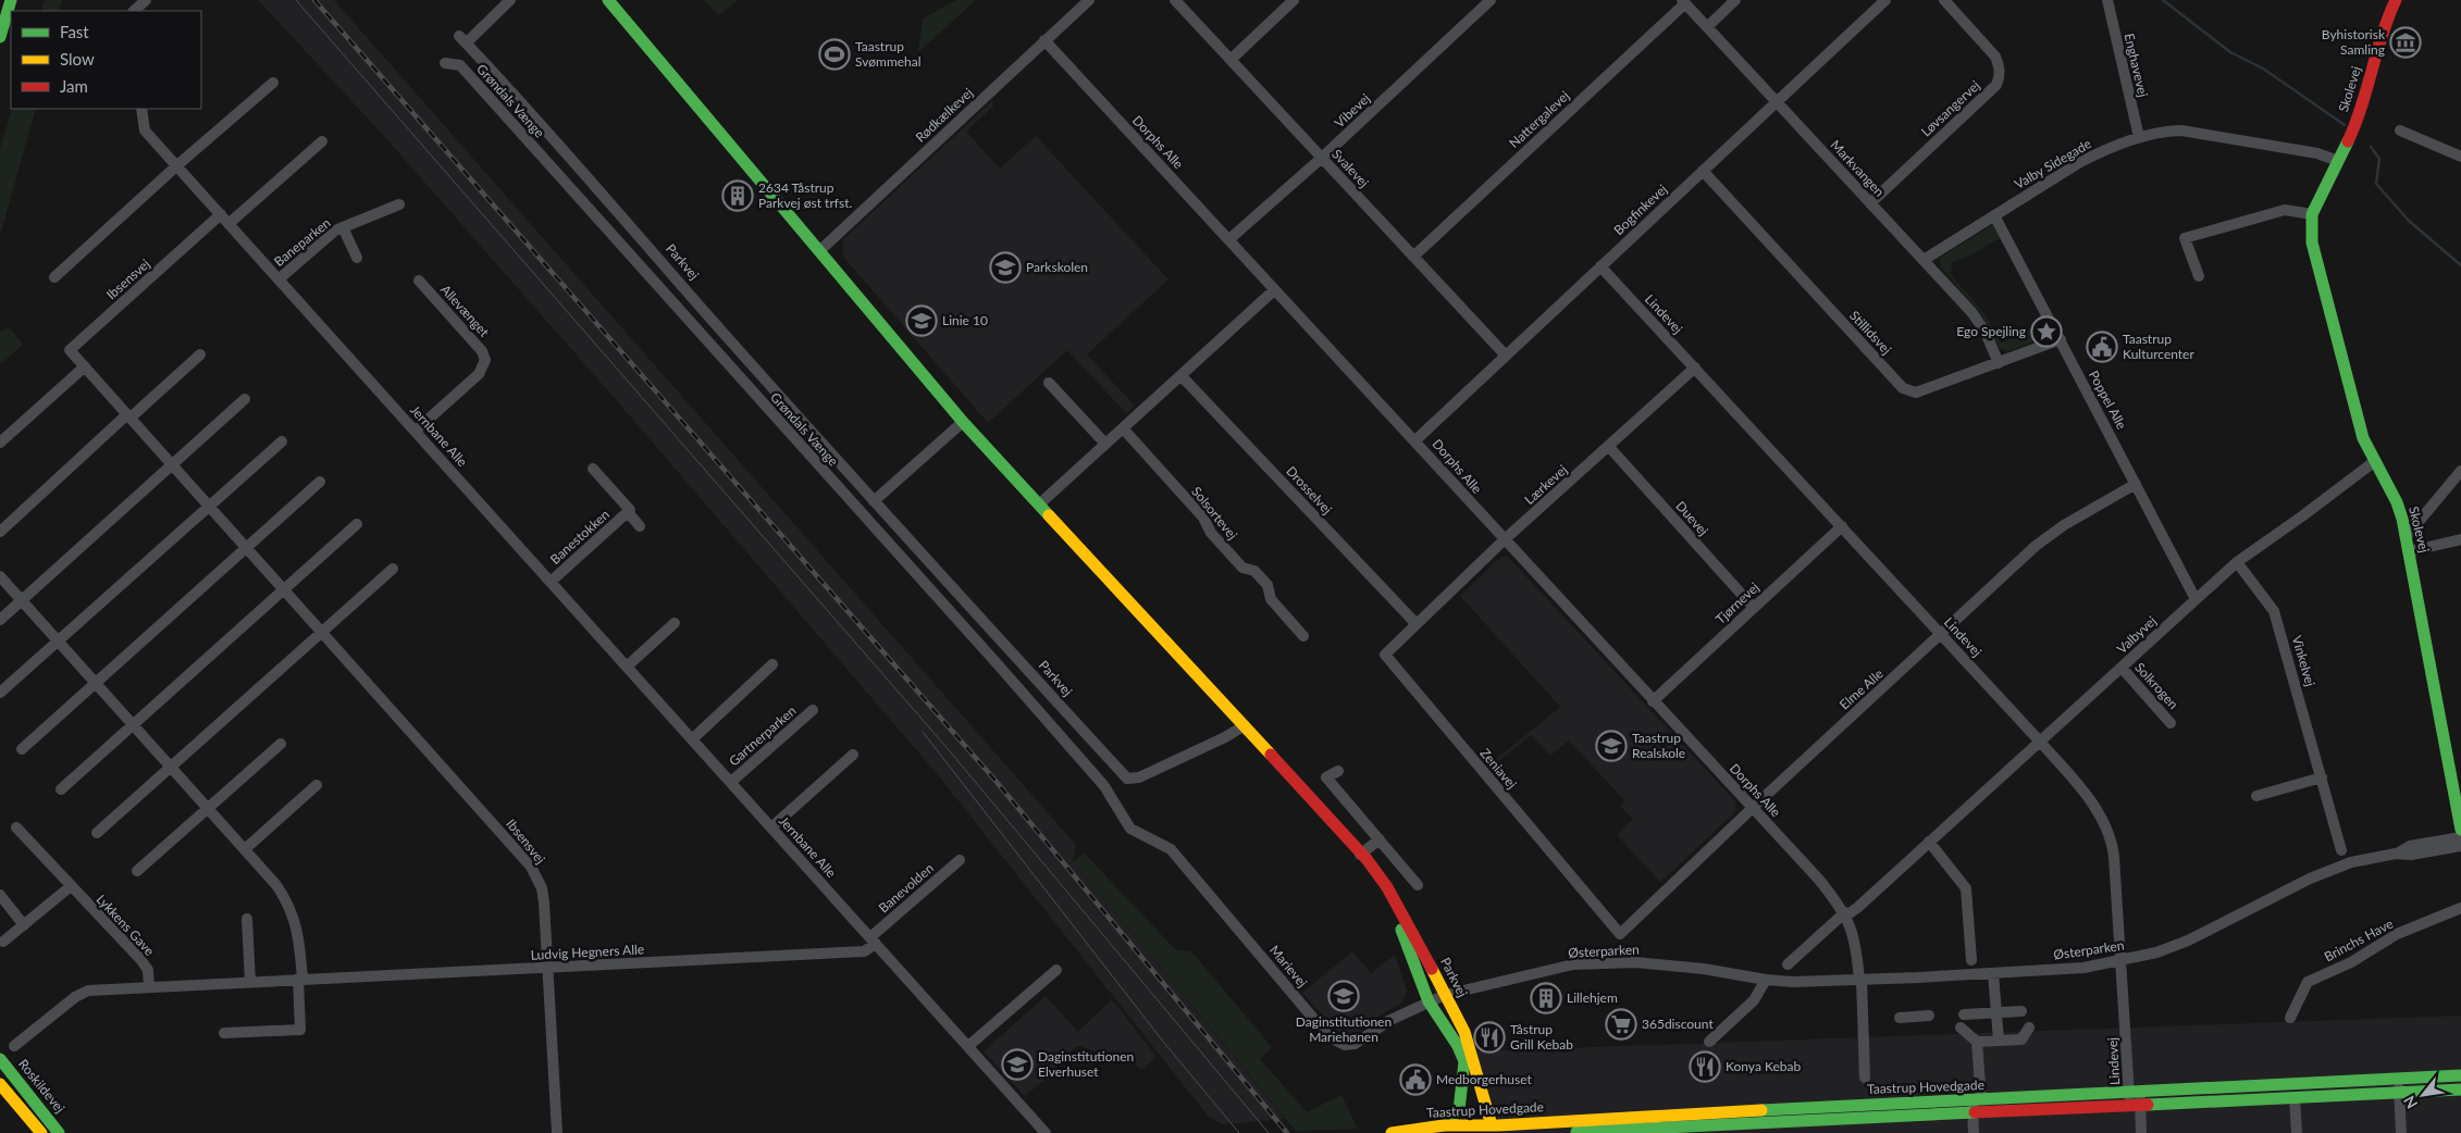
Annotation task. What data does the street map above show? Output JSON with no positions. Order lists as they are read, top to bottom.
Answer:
{
  "streets": {
    "main road": [
      "Skolevej",
      "Parkvej",
      "Roskildevej",
      "Taastrup Hovedgade"
    ],
    "street": [
      "Enghavevej",
      "Grøndals Vænge",
      "Løvsangervej",
      "Vibevej",
      "Rødkælkevej",
      "Nattergalevej",
      "Dorphs Alle",
      "Valby Sidegade",
      "Svalevej",
      "Markvangen",
      "Bogfinkevej",
      "Baneparken",
      "Ibsensvej",
      "Allevænget",
      "Lindevej",
      "Stillidsvej",
      "Poppel Alle",
      "Jernbane Alle",
      "Lærkevej",
      "Drosselvej",
      "Solsortevej",
      "Duevej",
      "Banestokken",
      "Tjørnevej",
      "Valbyvej",
      "Vinkelvej",
      "Solkrogen",
      "Elme Alle",
      "Gartnerparken",
      "Zeniavej",
      "Banevolden",
      "Lykkens Gave",
      "Brinchs Have",
      "Østerparken",
      "Ludvig Hegners Alle",
      "Marievej"
    ]
  },
  "crossings": [
    ["Enghavevej", "Valby Sidegade"],
    ["Skolevej", "Valby Sidegade"],
    ["Skolevej", "Valbyvej"],
    ["Grøndals Vænge", "Marievej"],
    ["Løvsangervej", "Markvangen"],
    ["Vibevej", "Dorphs Alle"],
    ["Vibevej", "Svalevej"],
    ["Rødkælkevej", "Dorphs Alle"],
    ["Rødkælkevej", "Parkvej"],
    ["Nattergalevej", "Svalevej"],
    ["Nattergalevej", "Markvangen"],
    ["Dorphs Alle", "Bogfinkevej"],
    ["Dorphs Alle", "Lærkevej"],
    ["Dorphs Alle", "Tjørnevej"],
    ["Dorphs Alle", "Valbyvej"],
    ["Dorphs Alle", "Elme Alle"],
    ["Dorphs Alle", "Østerparken"],
    ["Valby Sidegade", "Markvangen"],
    ["Valby Sidegade", "Poppel Alle"],
    ["Svalevej", "Bogfinkevej"],
    ["Markvangen", "Bogfinkevej"],
    ["Markvangen", "Stillidsvej"],
    ["Bogfinkevej", "Lindevej"],
    ["Bogfinkevej", "Stillidsvej"],
    ["Baneparken", "Jernbane Alle"],
    ["Parkvej", "Østerparken"],
    ["Parkvej", "Marievej"],
    ["Parkvej", "Taastrup Hovedgade"],
    ["Ibsensvej", "Jernbane Alle"],
    ["Ibsensvej", "Ludvig Hegners Alle"],
    ["Allevænget", "Jernbane Alle"],
    ["Lindevej", "Lærkevej"],
    ["Lindevej", "Tjørnevej"],
    ["Lindevej", "Valbyvej"],
    ["Lindevej", "Elme Alle"],
    ["Lindevej", "Østerparken"],
    ["Lindevej", "Taastrup Hovedgade"],
    ["Stillidsvej", "Poppel Alle"],
    ["Poppel Alle", "Valbyvej"],
    ["Poppel Alle", "Elme Alle"],
    ["Jernbane Alle", "Banestokken"],
    ["Jernbane Alle", "Gartnerparken"],
    ["Jernbane Alle", "Banevolden"],
    ["Jernbane Alle", "Ludvig Hegners Alle"],
    ["Lærkevej", "Drosselvej"],
    ["Lærkevej", "Duevej"],
    ["Lærkevej", "Zeniavej"],
    ["Drosselvej", "Zeniavej"],
    ["Duevej", "Tjørnevej"],
    ["Valbyvej", "Vinkelvej"],
    ["Valbyvej", "Solkrogen"],
    ["Elme Alle", "Zeniavej"],
    ["Banevolden", "Ludvig Hegners Alle"],
    ["Lykkens Gave", "Ludvig Hegners Alle"],
    ["Østerparken", "Marievej"]
  ],
  "places": {
    "museum": ["Byhistorisk Samling"],
    "sports": ["Taastrup Svømmehal"],
    "building": ["2634 Tåstrup Parkvej øst trfst.", "Lillehjem"],
    "school or university": [
      "Parkskolen",
      "Linie 10",
      "Taastrup Realskole",
      "Daginstitutionen Mariehønen",
      "Daginstitutionen Elverhuset"
    ],
    "place": ["Ego Spejling"],
    "public building": ["Taastrup Kulturcenter", "Medborgerhuset"],
    "supermarket": ["365discount"],
    "restaurant": ["Tåstrup Grill Kebab", "Konya Kebab"]
  },
  "legend": ["Fast", "Slow", "Jam"],
  "north": "bottom left"
}
